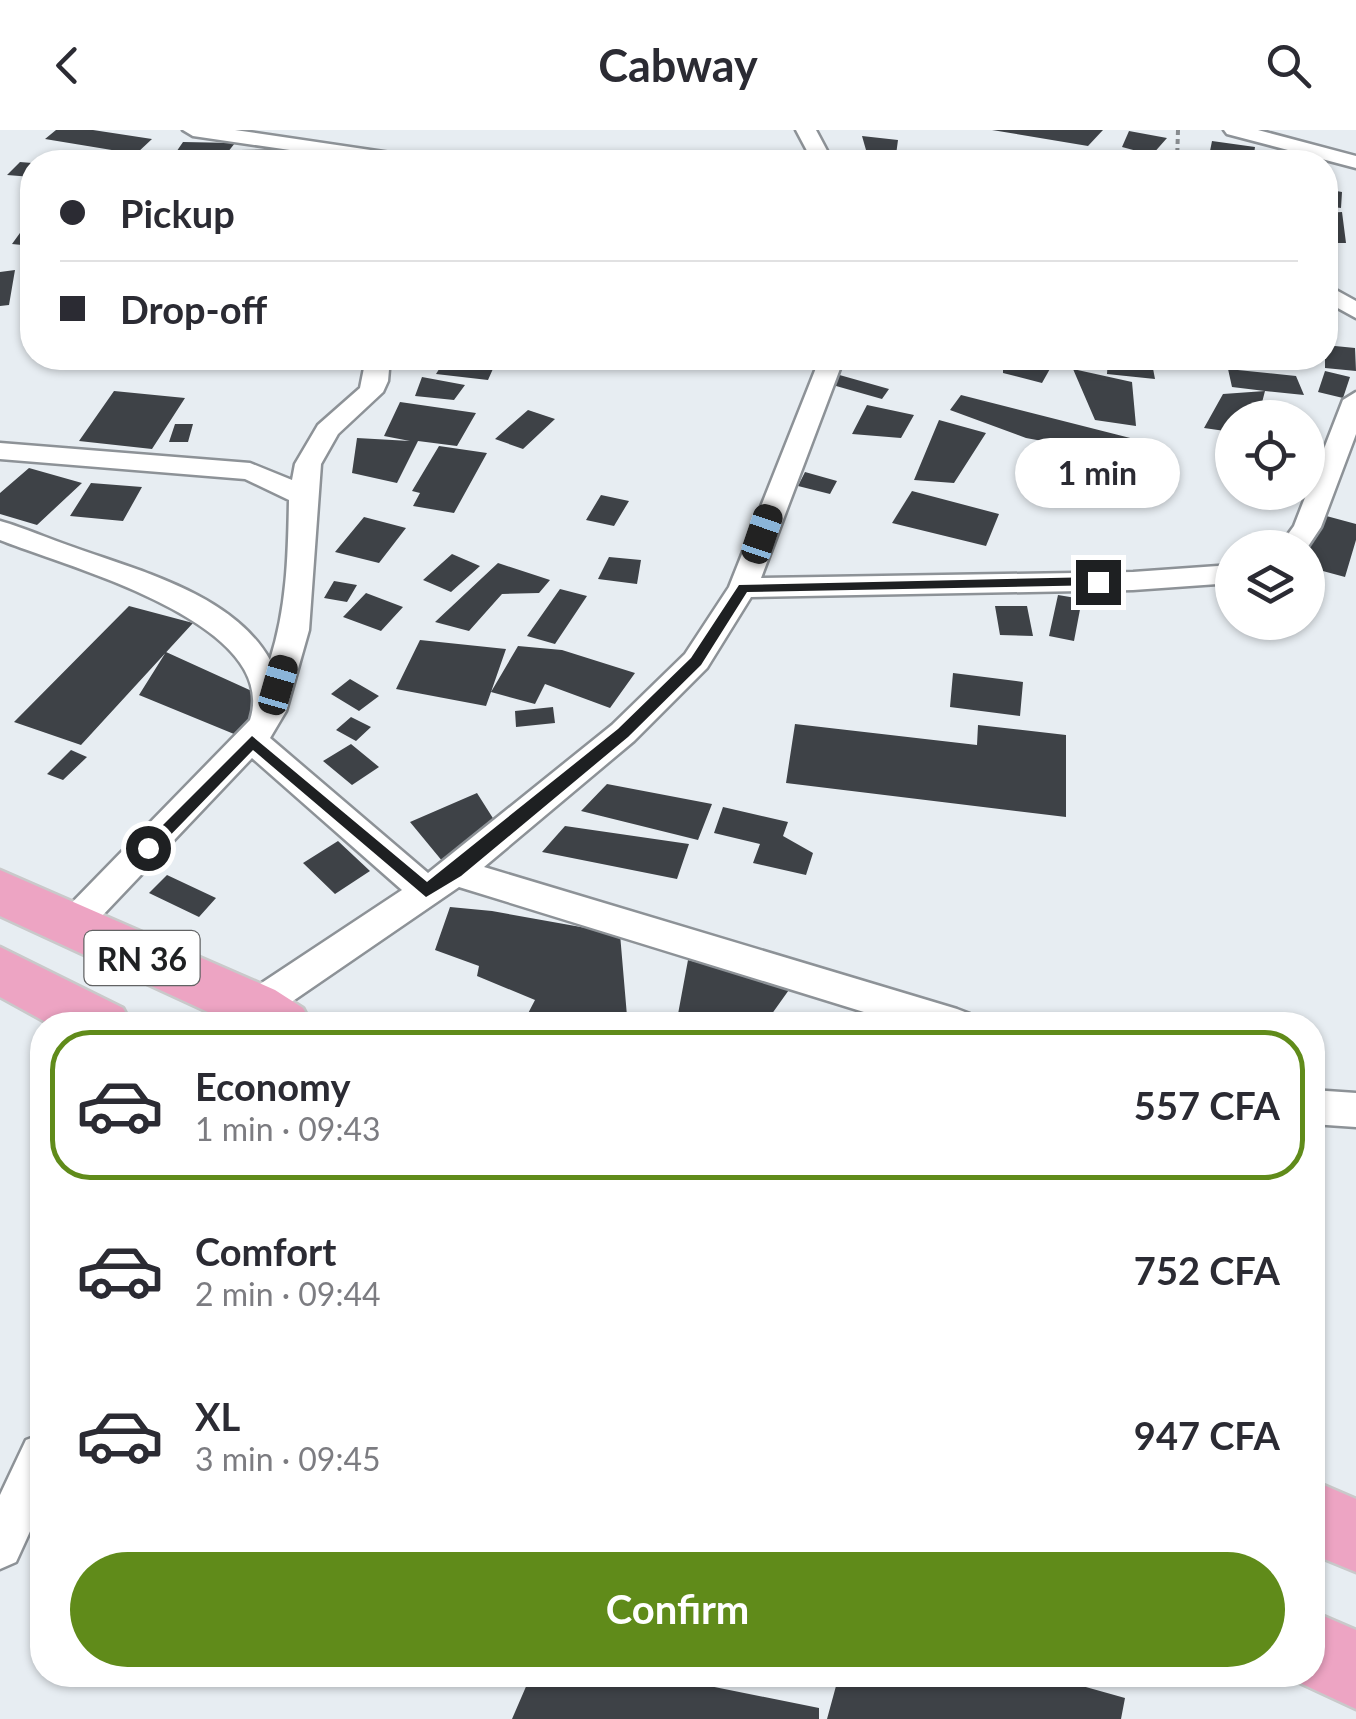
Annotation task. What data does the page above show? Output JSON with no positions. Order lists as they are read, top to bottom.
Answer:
{
  "streets": {
    "main road": ["RN 36"]
  },
  "page": {
    "header": "Cabway",
    "banner": ["Pickup", "Drop-off"],
    "bubble": "1 min",
    "list": [
      {
        "name": "Economy",
        "note": "1 min · 09:43",
        "value": "557 CFA"
      },
      {
        "name": "Comfort",
        "note": "2 min · 09:44",
        "value": "752 CFA"
      },
      {
        "name": "XL",
        "note": "3 min · 09:45",
        "value": "947 CFA"
      }
    ],
    "buttons": "Confirm"
  }
}
